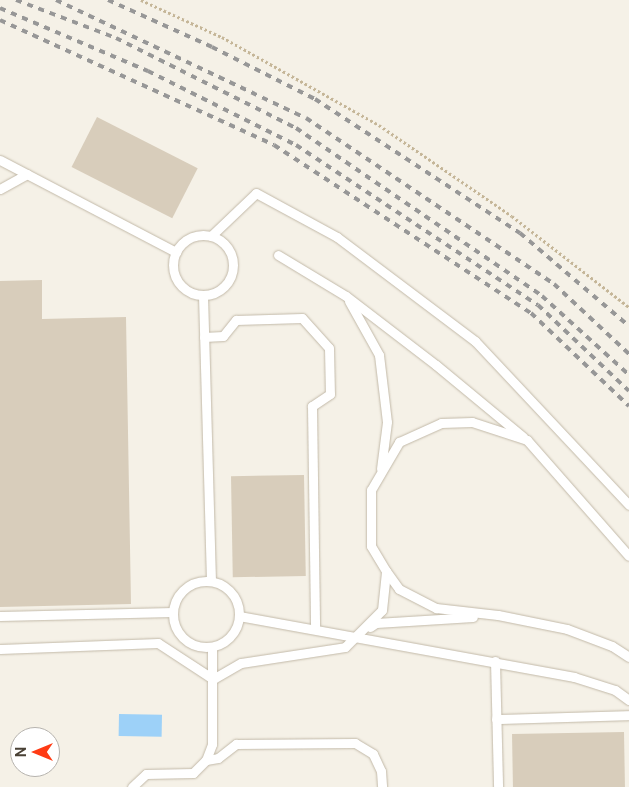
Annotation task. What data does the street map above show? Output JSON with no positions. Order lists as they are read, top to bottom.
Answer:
{
  "north": "left"
}
